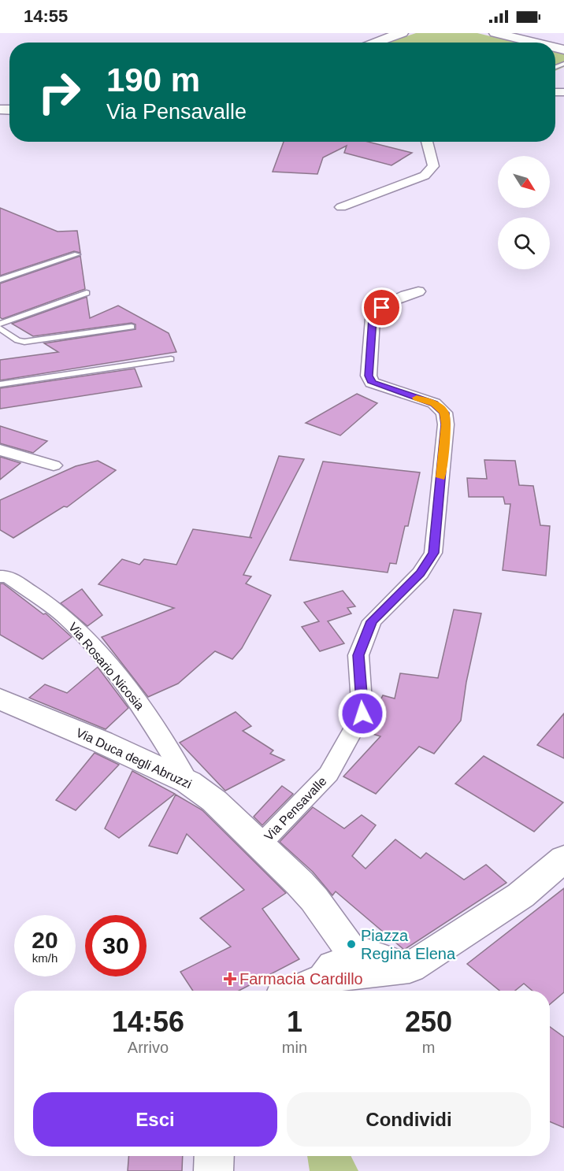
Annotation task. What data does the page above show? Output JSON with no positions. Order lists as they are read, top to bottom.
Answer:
{
  "streets": {
    "main road": ["Via Duca degli Abruzzi"],
    "street": ["Via Rosario Nicosia", "Via Pensavalle"]
  },
  "crossings": [
    ["Via Rosario Nicosia", "Via Duca degli Abruzzi"],
    ["Via Duca degli Abruzzi", "Via Pensavalle"]
  ],
  "places": {
    "other": ["Piazza Regina Elena"],
    "health": ["Farmacia Cardillo"]
  },
  "north": "bottom right",
  "page": {
    "status": "14:55",
    "turn": ["190 m", "Via Pensavalle"],
    "speed": "20 km/h",
    "limit": "30",
    "eta": [
      "14:56",
      "Arrivo",
      "1",
      "min",
      "250",
      "m"
    ],
    "buttons": ["Esci", "Condividi"]
  }
}
